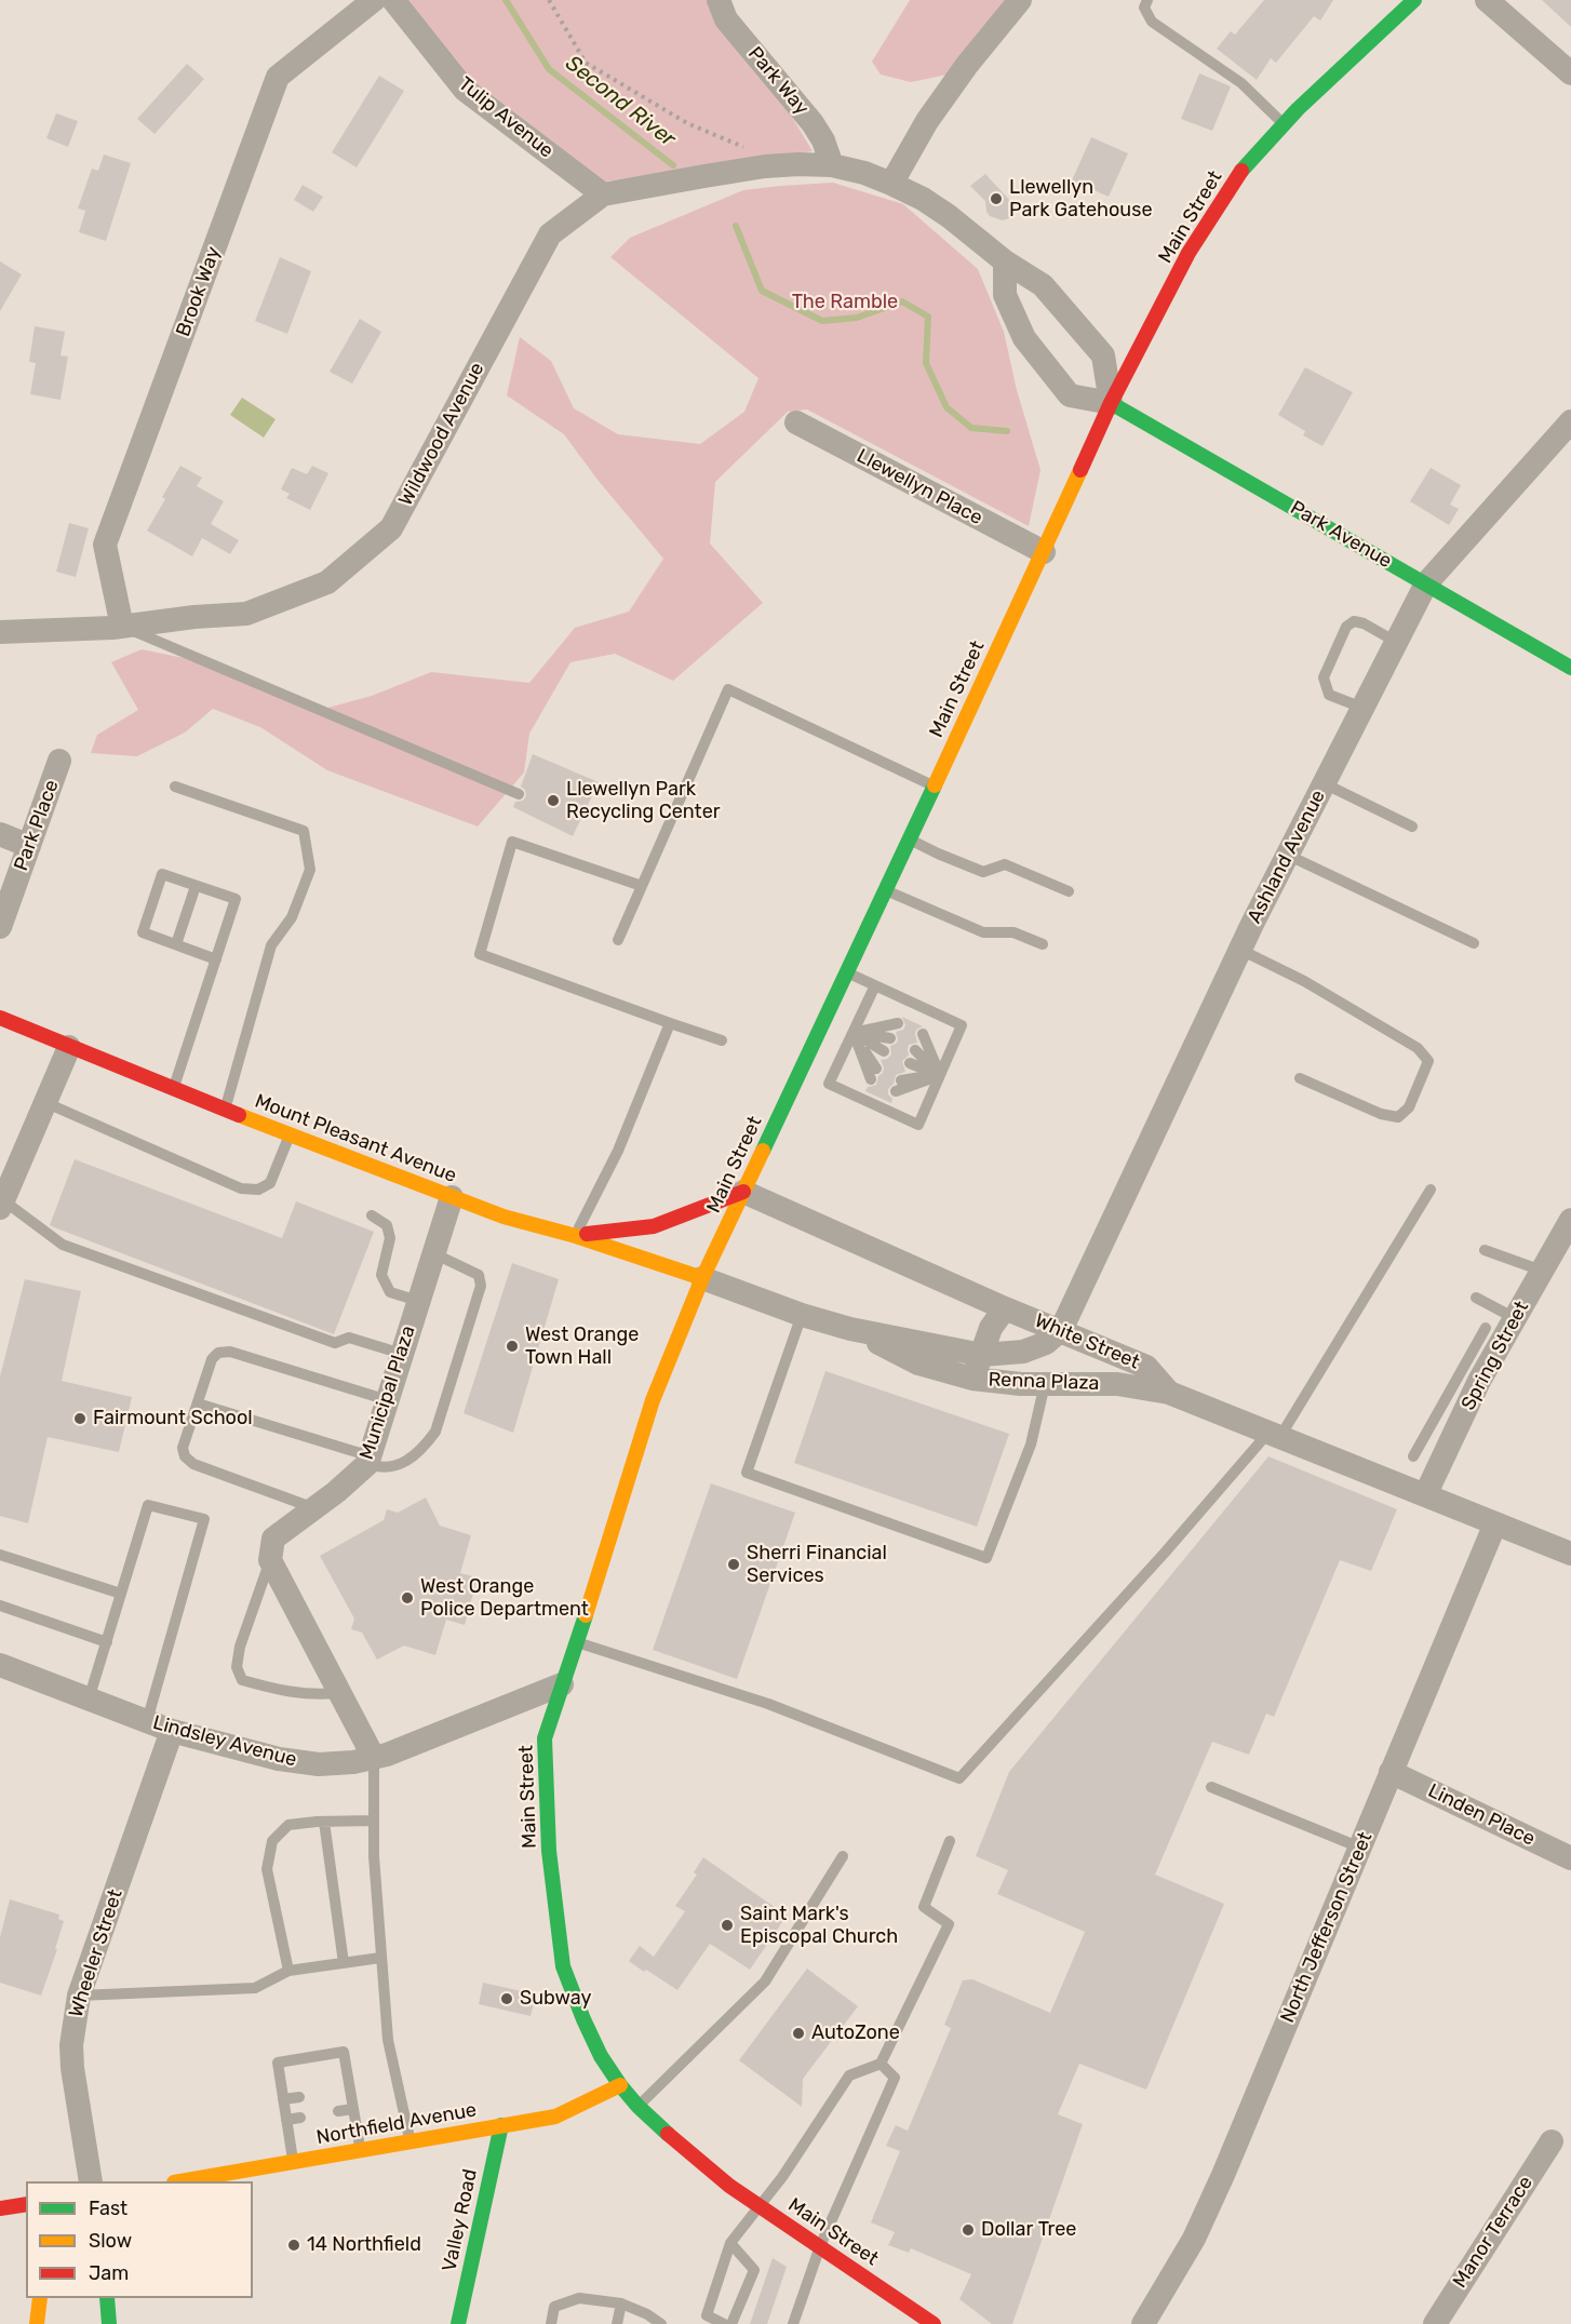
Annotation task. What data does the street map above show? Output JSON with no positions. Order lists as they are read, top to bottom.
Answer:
{
  "streets": {
    "main road": [
      "Main Street",
      "Park Avenue",
      "Mount Pleasant Avenue",
      "Northfield Avenue",
      "Valley Road"
    ],
    "street": [
      "Park Way",
      "Tulip Avenue",
      "Brook Way",
      "Wildwood Avenue",
      "Llewellyn Place",
      "Park Place",
      "Ashland Avenue",
      "White Street",
      "Spring Street",
      "Renna Plaza",
      "Municipal Plaza",
      "Lindsley Avenue",
      "Linden Place",
      "North Jefferson Street",
      "Wheeler Street",
      "Manor Terrace"
    ]
  },
  "crossings": [
    ["Park Way", "Wildwood Avenue"],
    ["Tulip Avenue", "Wildwood Avenue"],
    ["Main Street", "Llewellyn Place"],
    ["Main Street", "Park Avenue"],
    ["Main Street", "Mount Pleasant Avenue"],
    ["Main Street", "White Street"],
    ["Main Street", "Renna Plaza"],
    ["Main Street", "Lindsley Avenue"],
    ["Main Street", "Northfield Avenue"],
    ["Brook Way", "Wildwood Avenue"],
    ["Park Avenue", "Ashland Avenue"],
    ["Ashland Avenue", "White Street"],
    ["Ashland Avenue", "Renna Plaza"],
    ["Mount Pleasant Avenue", "Renna Plaza"],
    ["Mount Pleasant Avenue", "Municipal Plaza"],
    ["White Street", "Spring Street"],
    ["White Street", "Renna Plaza"],
    ["White Street", "North Jefferson Street"],
    ["Lindsley Avenue", "Wheeler Street"],
    ["Linden Place", "North Jefferson Street"],
    ["Northfield Avenue", "Valley Road"]
  ],
  "water": ["Second River"],
  "parks": ["The Ramble"],
  "places": [
    "Llewellyn Park Gatehouse",
    "Llewellyn Park Recycling Center",
    "West Orange Town Hall",
    "Fairmount School",
    "Sherri Financial Services",
    "West Orange Police Department",
    "Saint Mark's Episcopal Church",
    "Subway",
    "AutoZone",
    "Dollar Tree",
    "14 Northfield"
  ],
  "legend": ["Fast", "Slow", "Jam"]
}
